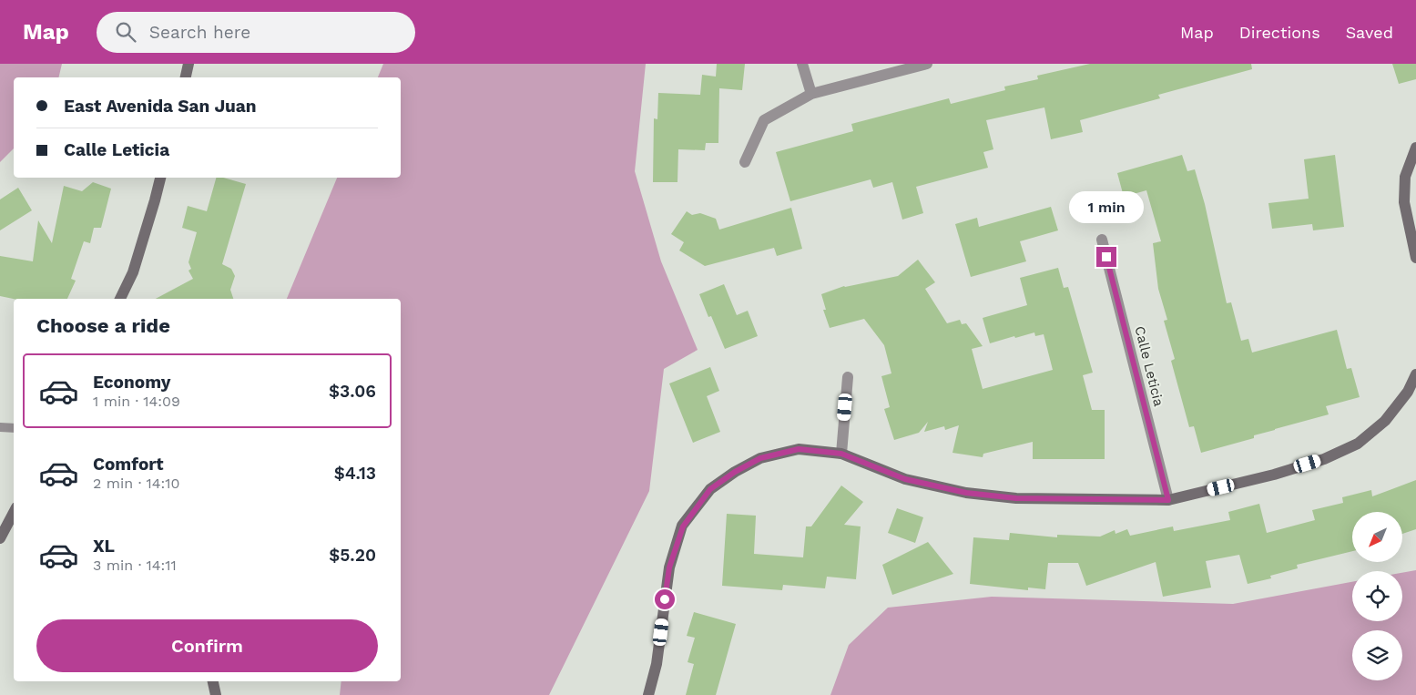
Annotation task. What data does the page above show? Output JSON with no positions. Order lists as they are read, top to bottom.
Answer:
{
  "streets": {
    "street": ["Calle Leticia"]
  },
  "north": "bottom left",
  "page": {
    "header": "Map",
    "search": "Search here",
    "nav": ["Map", "Directions", "Saved"],
    "banner": ["East Avenida San Juan", "Calle Leticia"],
    "bubble": "1 min",
    "heading": "Choose a ride",
    "list": [
      {
        "name": "Economy",
        "note": "1 min · 14:09",
        "value": "$3.06"
      },
      {
        "name": "Comfort",
        "note": "2 min · 14:10",
        "value": "$4.13"
      },
      {
        "name": "XL",
        "note": "3 min · 14:11",
        "value": "$5.20"
      }
    ],
    "buttons": "Confirm"
  }
}
